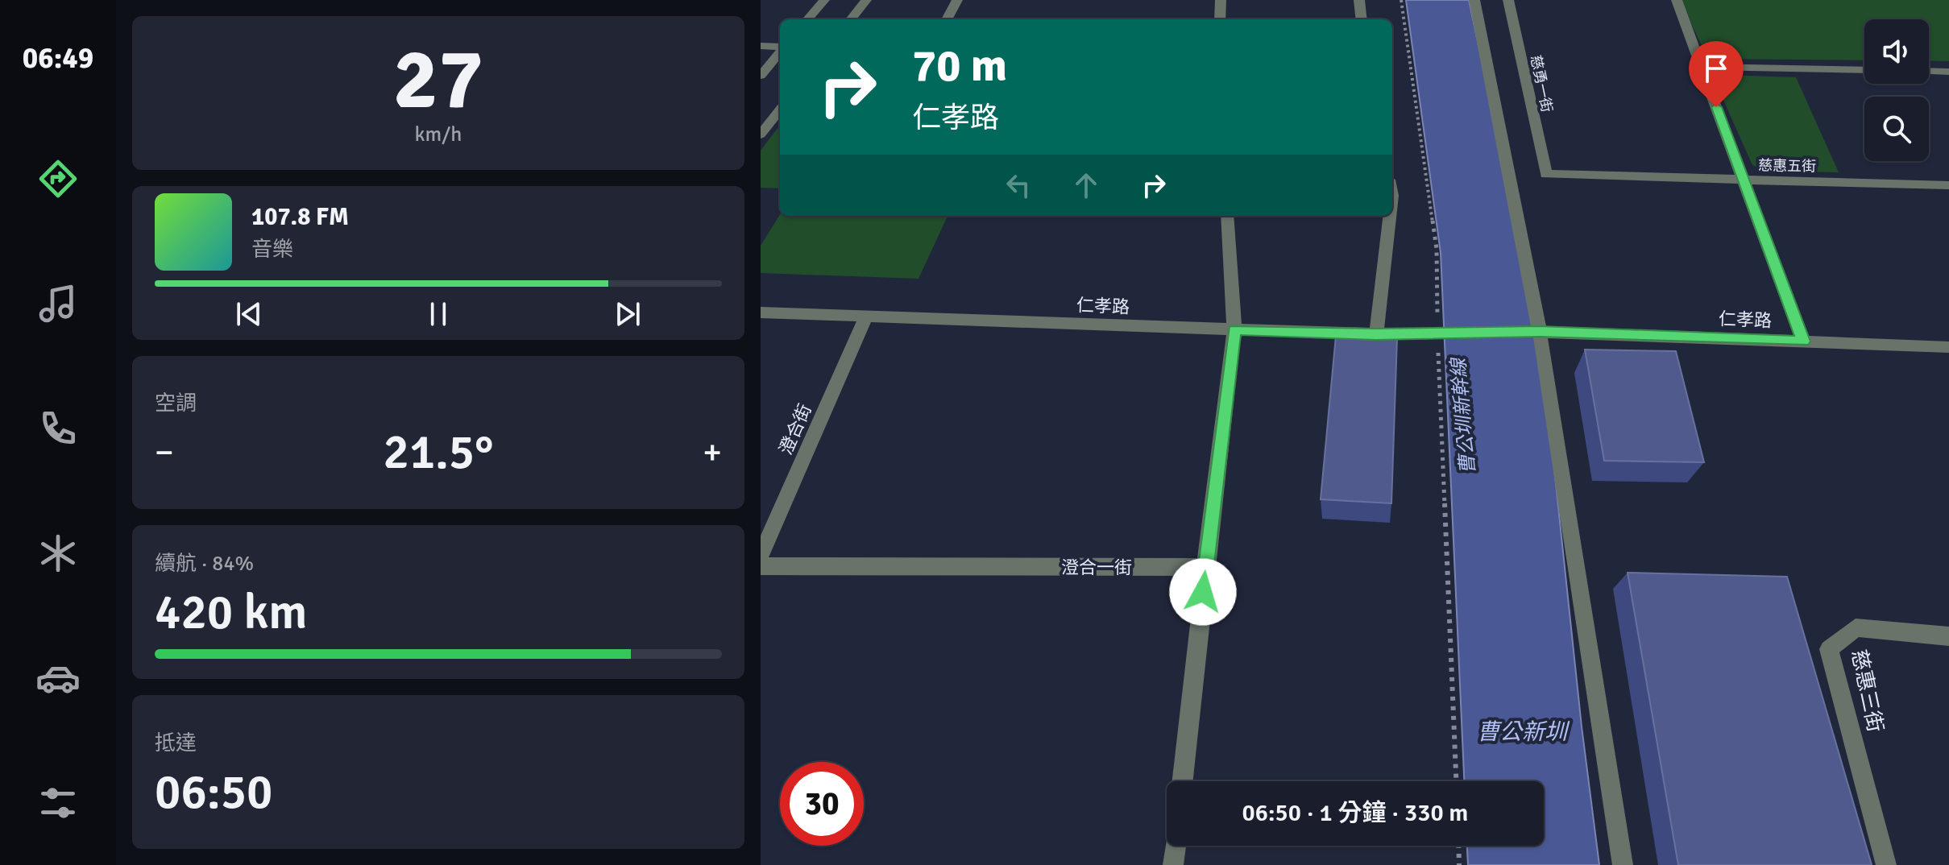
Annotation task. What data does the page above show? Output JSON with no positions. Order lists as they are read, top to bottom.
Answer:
{
  "streets": {
    "street": [
      "慈勇一街",
      "慈惠五街",
      "仁孝路",
      "澄合街",
      "澄合一街",
      "慈惠三街"
    ]
  },
  "crossings": [
    ["慈勇一街", "慈惠五街"],
    ["仁孝路", "澄合街"]
  ],
  "water": ["曹公圳新幹線", "曹公新圳"],
  "page": {
    "tabs": "06:49",
    "tile": [
      ["27", "km/h"],
      "空調",
      ["續航 · 84%", "420 km"],
      ["抵達", "06:50"]
    ],
    "turn": ["70 m", "仁孝路"],
    "song": ["107.8 FM", "音樂"],
    "heat": ["−", "21.5°", "+"],
    "limit": "30",
    "trip": "06:50 · 1 分鐘 · 330 m"
  }
}
